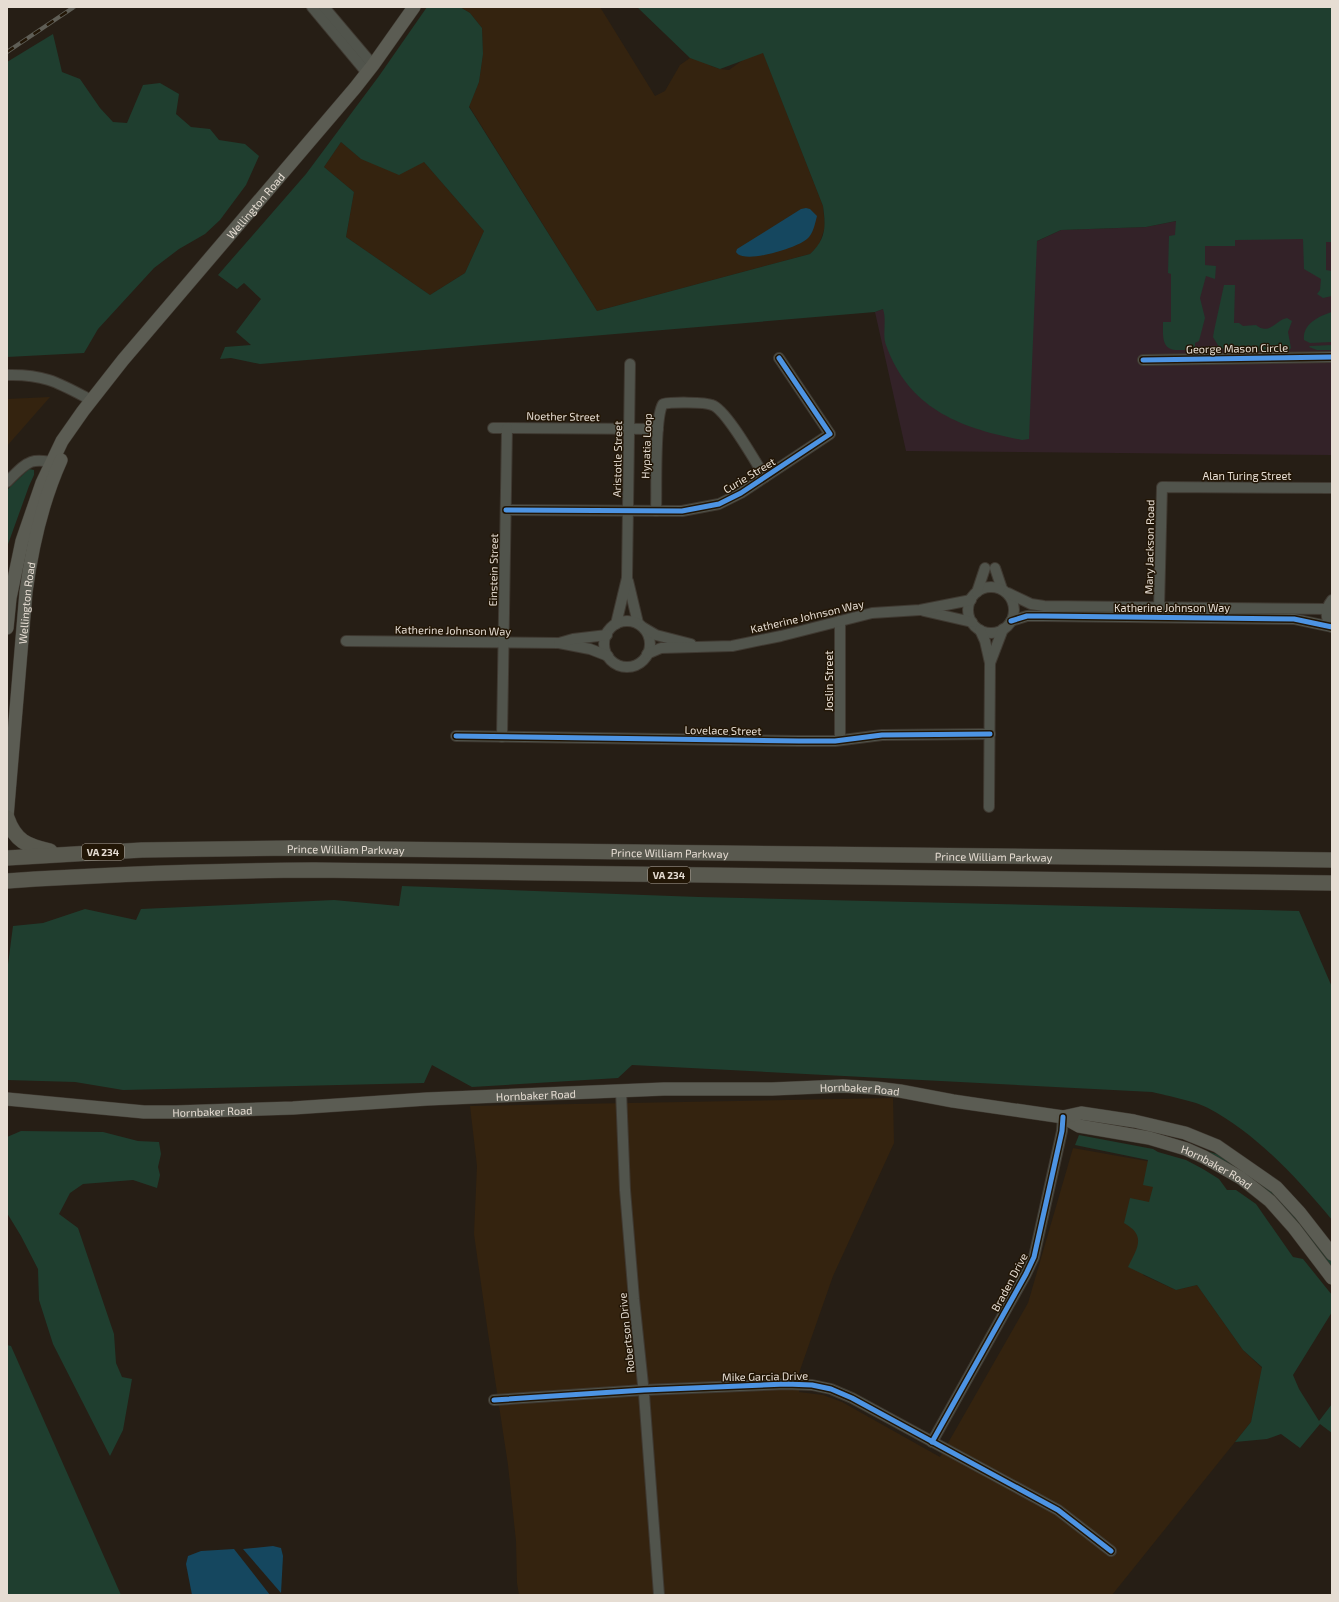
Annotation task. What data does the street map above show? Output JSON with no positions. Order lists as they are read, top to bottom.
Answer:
{
  "streets": {
    "highway": ["Prince William Parkway", "VA 234"],
    "main road": ["Wellington Road", "Hornbaker Road"],
    "street": [
      "George Mason Circle",
      "Noether Street",
      "Hypatia Loop",
      "Aristotle Street",
      "Curie Street",
      "Alan Turing Street",
      "Mary Jackson Road",
      "Einstein Street",
      "Katherine Johnson Way",
      "Joslin Street",
      "Lovelace Street",
      "Braden Drive",
      "Robertson Drive",
      "Mike Garcia Drive"
    ]
  },
  "crossings": [
    ["Noether Street", "Hypatia Loop"],
    ["Noether Street", "Aristotle Street"],
    ["Noether Street", "Einstein Street"],
    ["Hypatia Loop", "Curie Street"],
    ["Aristotle Street", "Curie Street"],
    ["Aristotle Street", "Katherine Johnson Way"],
    ["Curie Street", "Einstein Street"],
    ["Alan Turing Street", "Mary Jackson Road"],
    ["Mary Jackson Road", "Katherine Johnson Way"],
    ["Einstein Street", "Katherine Johnson Way"],
    ["Einstein Street", "Lovelace Street"],
    ["Katherine Johnson Way", "Joslin Street"],
    ["Joslin Street", "Lovelace Street"],
    ["Hornbaker Road", "Braden Drive"],
    ["Hornbaker Road", "Robertson Drive"],
    ["Braden Drive", "Mike Garcia Drive"],
    ["Robertson Drive", "Mike Garcia Drive"]
  ]
}
